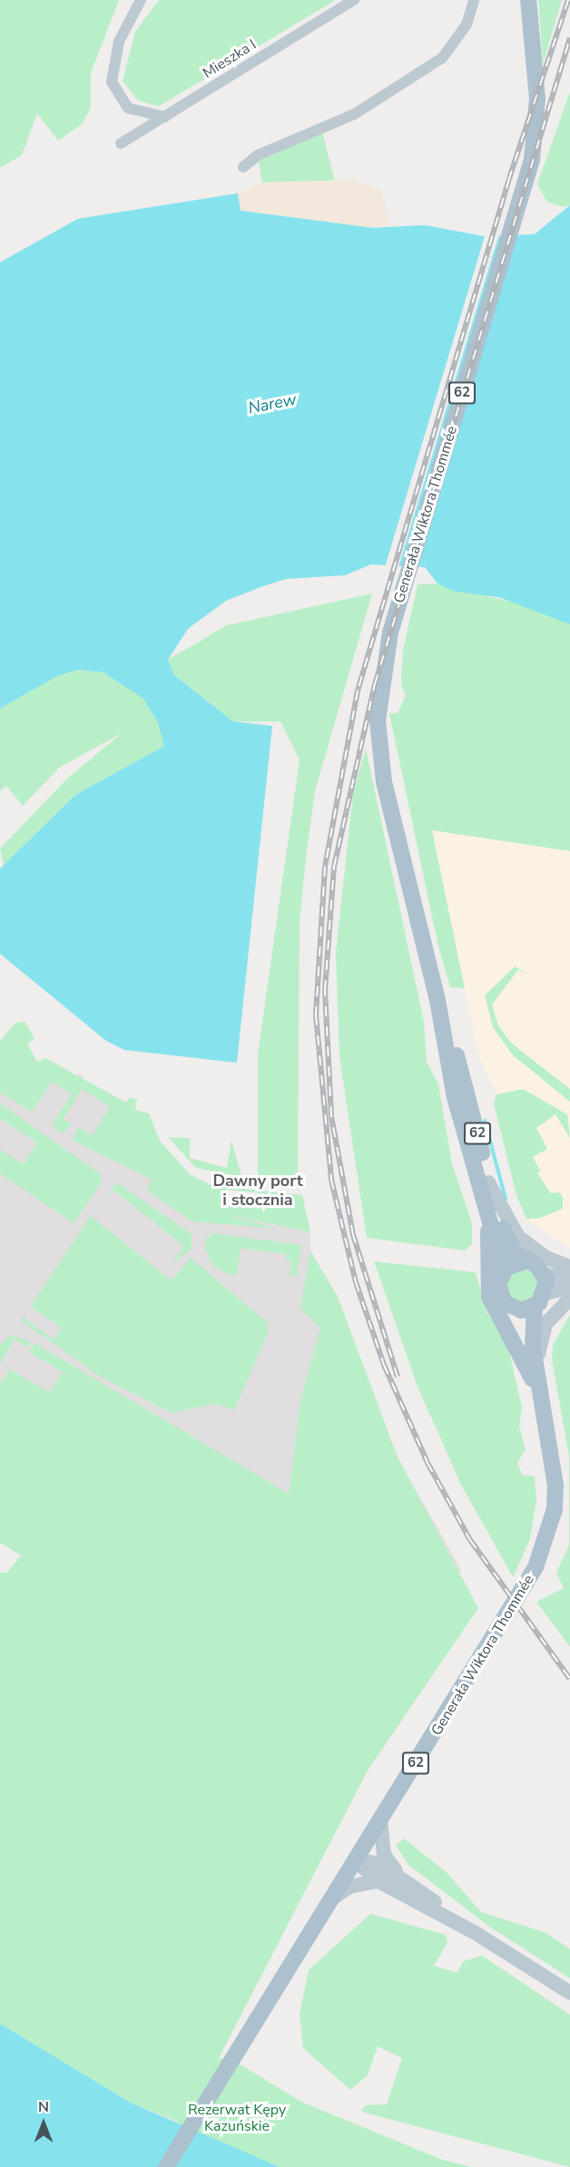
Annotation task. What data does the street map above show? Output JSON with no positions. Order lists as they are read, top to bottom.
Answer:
{
  "streets": {
    "main road": ["62", "Generała Wiktora Thommée"],
    "street": ["Mieszka I"]
  },
  "crossings": [
    ["62", "Generała Wiktora Thommée"]
  ],
  "districts": ["Dawny port i stocznia"],
  "water": ["Narew"],
  "parks": ["Rezerwat Kępy Kazuńskie"],
  "north": "top"
}
